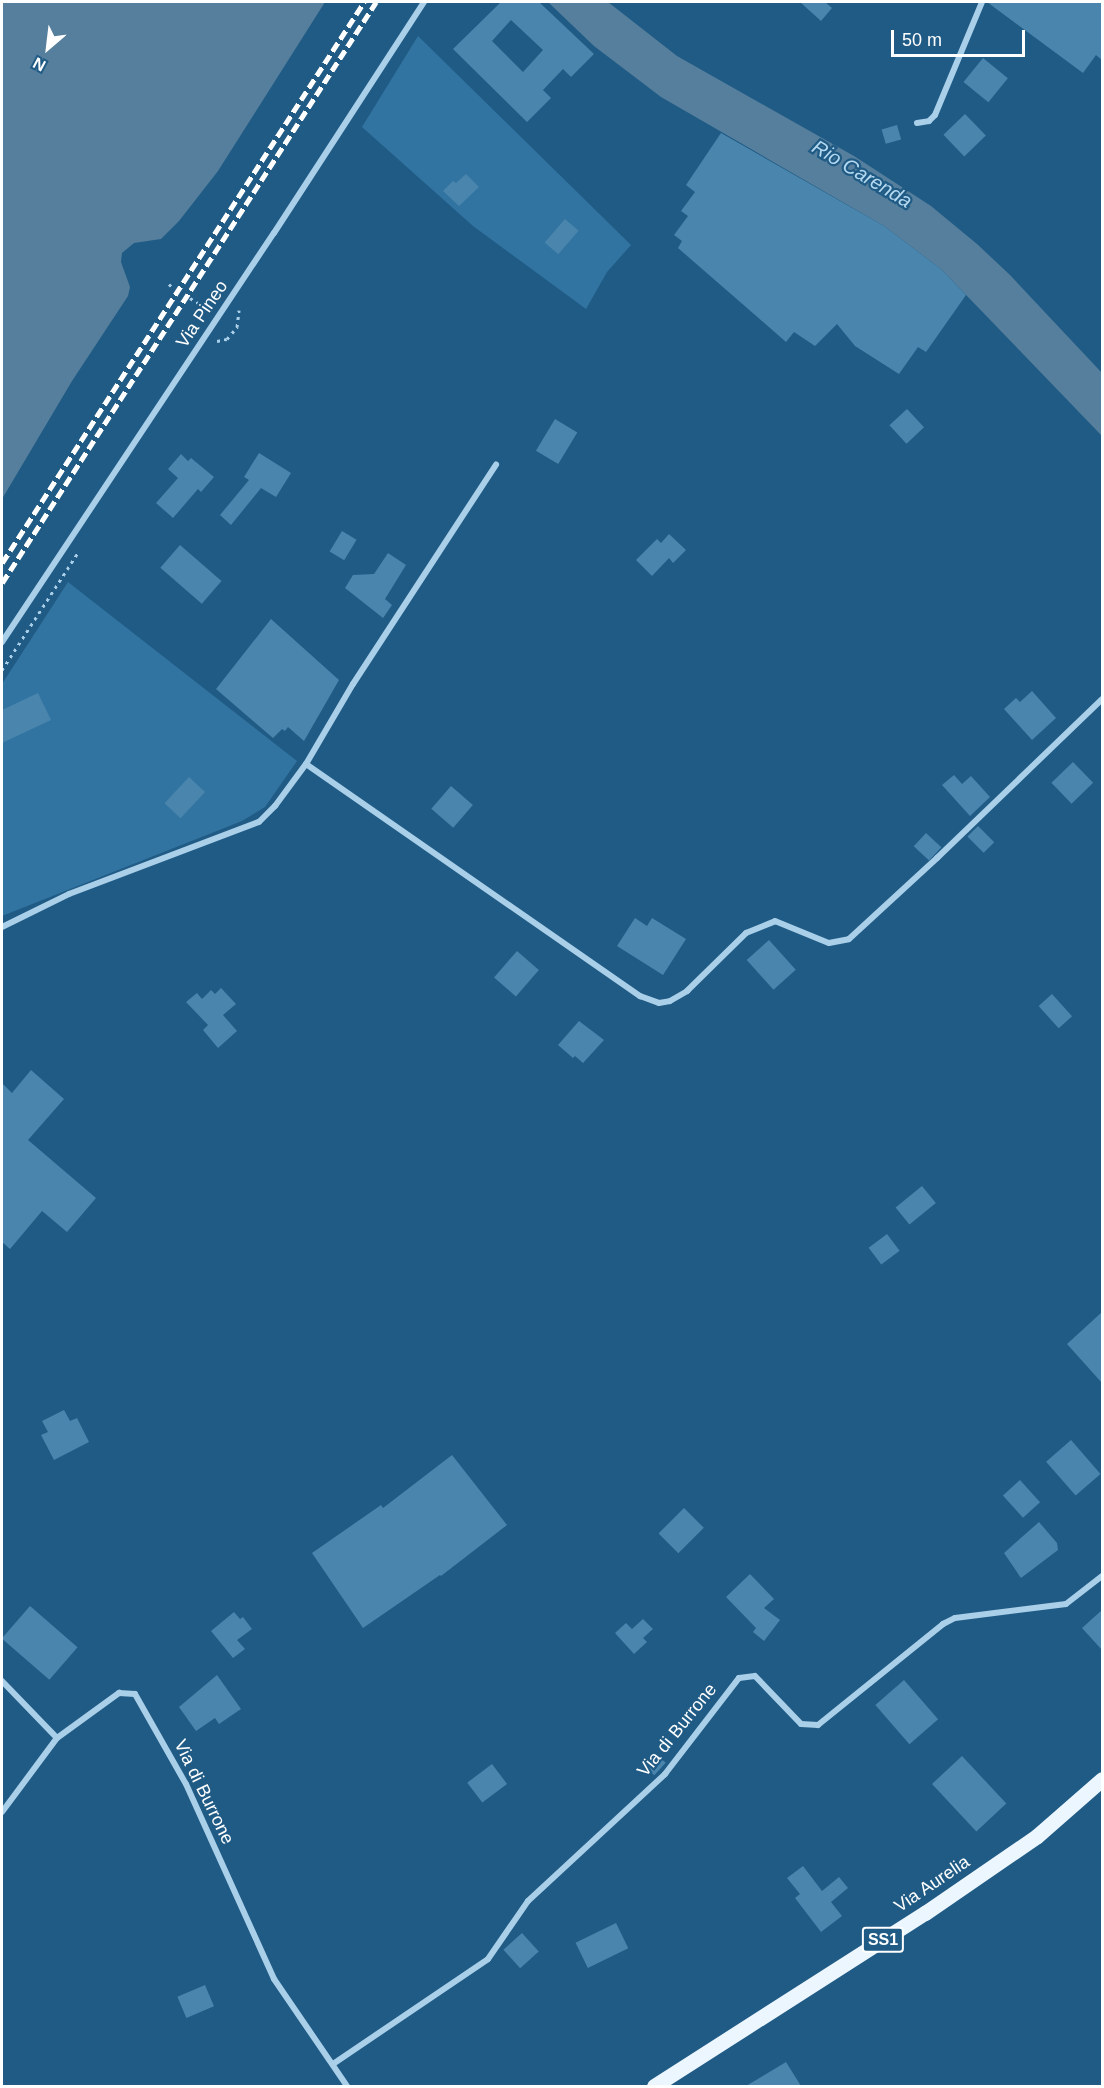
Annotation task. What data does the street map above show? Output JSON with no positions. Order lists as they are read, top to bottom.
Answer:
{
  "streets": {
    "main road": ["Via Aurelia", "SS1"],
    "street": ["Via Pineo", "Via di Burrone"]
  },
  "water": ["Rio Carenda"],
  "scale_bar": "50 m",
  "north": "bottom left"
}
